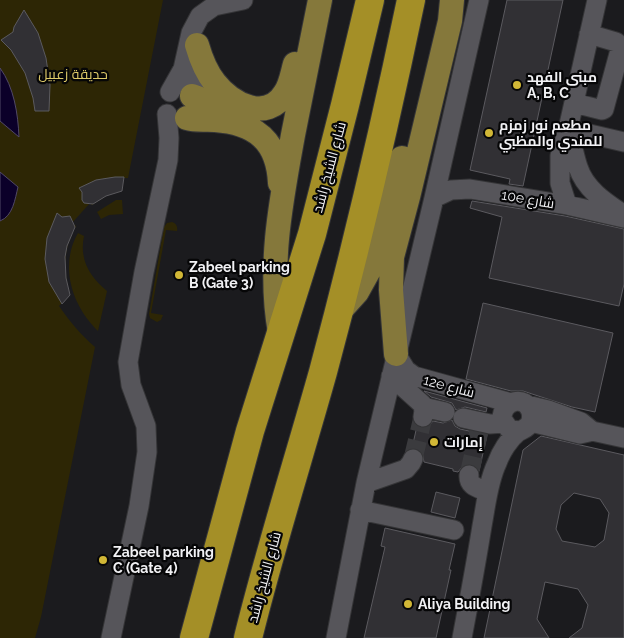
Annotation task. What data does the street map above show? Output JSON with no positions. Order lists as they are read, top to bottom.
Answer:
{
  "streets": {
    "highway": ["شارع الشيخ راشد"],
    "street": ["10e شارع", "12e شارع"]
  },
  "parks": ["حديقة زعبيل"],
  "places": [
    "مبنى الفهد A, B, C",
    "مطعم نور زمزم للمندي والمظبي",
    "Zabeel parking B (Gate 3)",
    "إمارات",
    "Zabeel parking C (Gate 4)",
    "Aliya Building"
  ]
}
